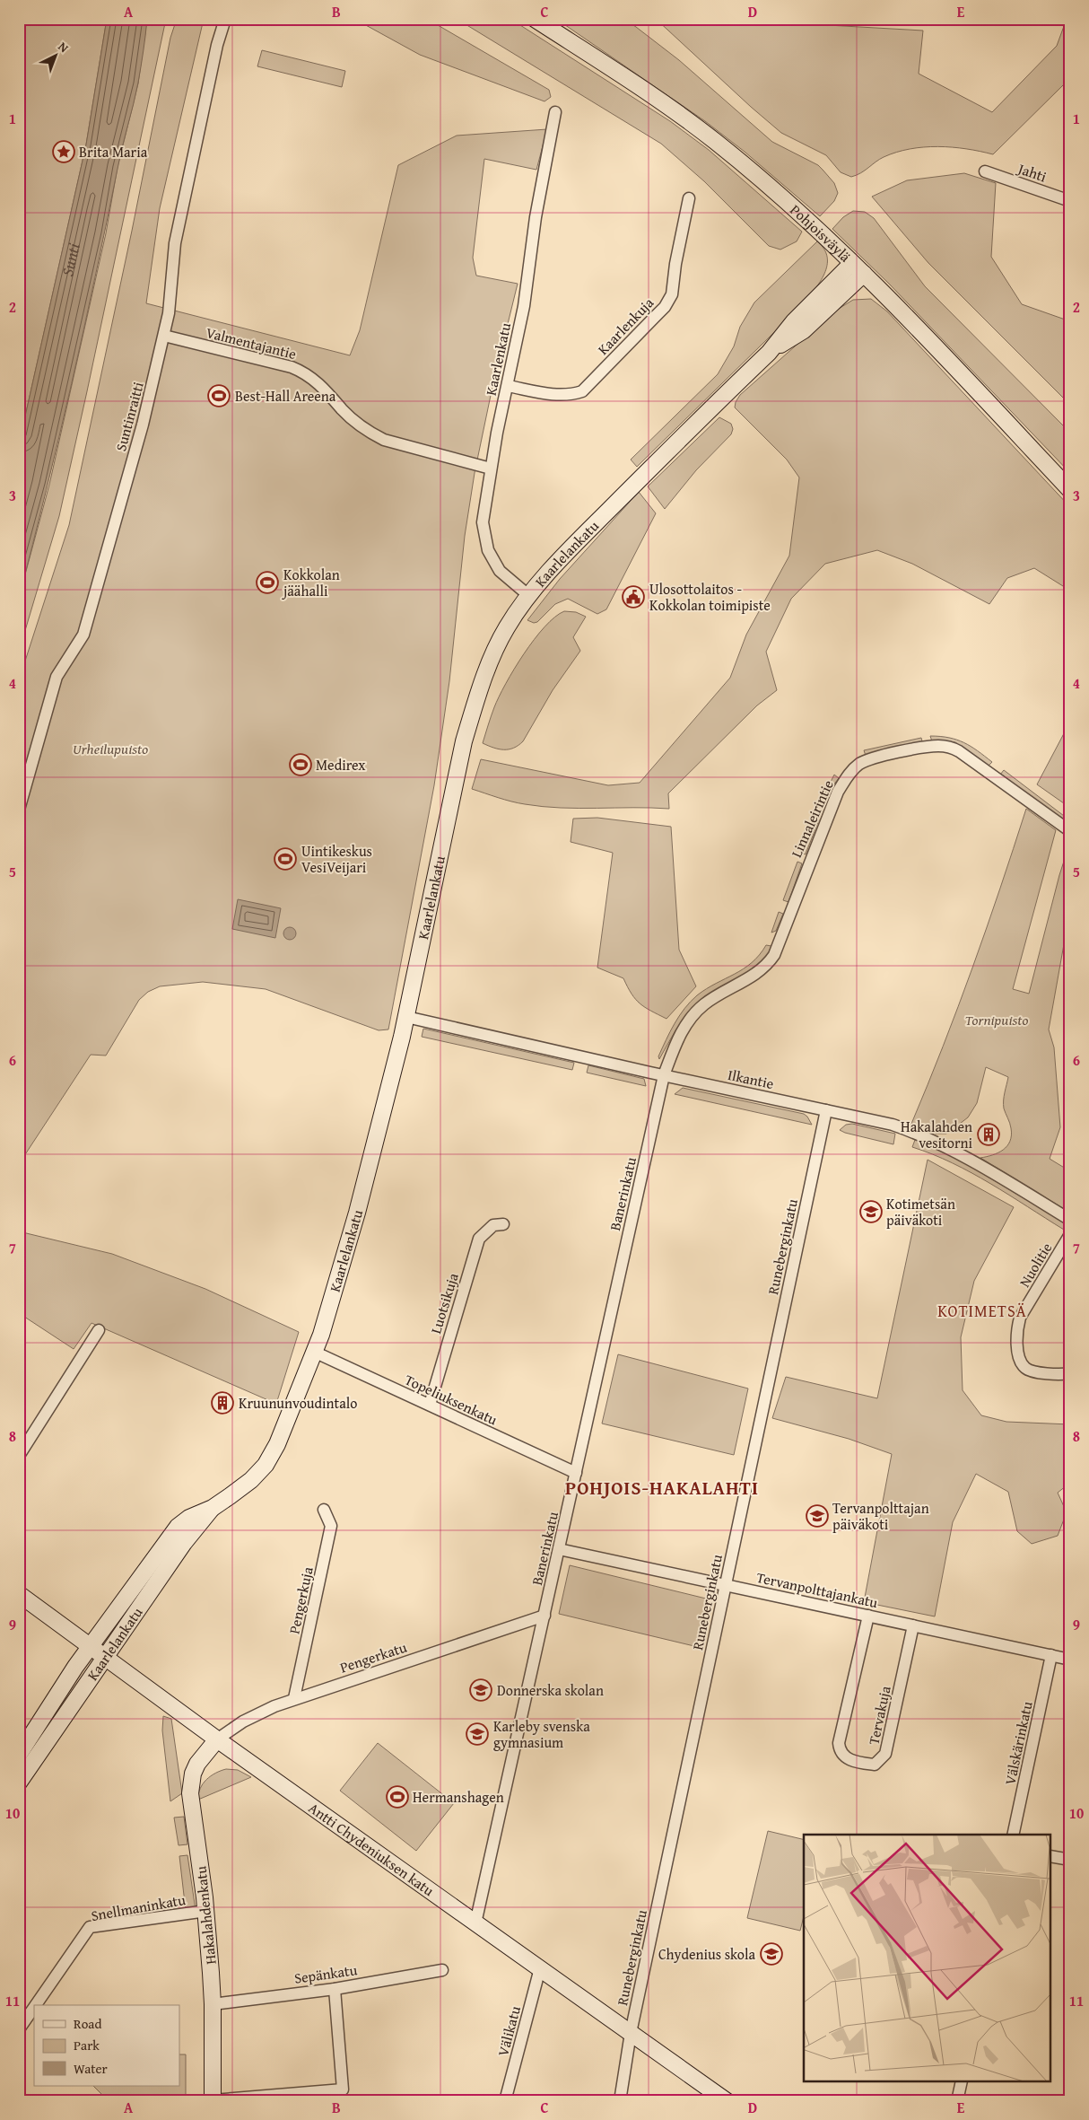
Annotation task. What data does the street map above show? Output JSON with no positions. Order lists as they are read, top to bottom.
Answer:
{
  "streets": {
    "main road": [
      "Pohjoisväylä",
      "Kaarlelankatu",
      "Antti Chydeniuksen katu",
      "Hakalahdenkatu"
    ],
    "street": [
      "Jahti",
      "Kaarlenkuja",
      "Valmentajantie",
      "Kaarlenkatu",
      "Suntinraitti",
      "Linnaleirintie",
      "Ilkantie",
      "Banerinkatu",
      "Runeberginkatu",
      "Nuolitie",
      "Luotsikuja",
      "Topeliuksenkatu",
      "Tervanpolttajankatu",
      "Pengerkuja",
      "Pengerkatu",
      "Tervakuja",
      "Välskärinkatu",
      "Snellmaninkatu",
      "Sepänkatu",
      "Välikatu"
    ]
  },
  "crossings": [
    ["Pohjoisväylä", "Kaarlelankatu"],
    ["Kaarlenkuja", "Kaarlenkatu"],
    ["Valmentajantie", "Kaarlenkatu"],
    ["Valmentajantie", "Suntinraitti"],
    ["Kaarlenkatu", "Kaarlelankatu"],
    ["Kaarlelankatu", "Ilkantie"],
    ["Kaarlelankatu", "Topeliuksenkatu"],
    ["Kaarlelankatu", "Antti Chydeniuksen katu"],
    ["Linnaleirintie", "Ilkantie"],
    ["Linnaleirintie", "Banerinkatu"],
    ["Ilkantie", "Banerinkatu"],
    ["Ilkantie", "Runeberginkatu"],
    ["Banerinkatu", "Topeliuksenkatu"],
    ["Banerinkatu", "Tervanpolttajankatu"],
    ["Banerinkatu", "Pengerkatu"],
    ["Banerinkatu", "Antti Chydeniuksen katu"],
    ["Runeberginkatu", "Tervanpolttajankatu"],
    ["Runeberginkatu", "Antti Chydeniuksen katu"],
    ["Luotsikuja", "Topeliuksenkatu"],
    ["Tervanpolttajankatu", "Tervakuja"],
    ["Tervanpolttajankatu", "Välskärinkatu"],
    ["Pengerkuja", "Pengerkatu"],
    ["Pengerkatu", "Antti Chydeniuksen katu"],
    ["Pengerkatu", "Hakalahdenkatu"],
    ["Antti Chydeniuksen katu", "Hakalahdenkatu"],
    ["Antti Chydeniuksen katu", "Välikatu"],
    ["Snellmaninkatu", "Hakalahdenkatu"],
    ["Hakalahdenkatu", "Sepänkatu"]
  ],
  "districts": ["KOTIMETSÄ", "POHJOIS-HAKALAHTI"],
  "water": ["Sunti"],
  "parks": ["Urheilupuisto", "Tornipuisto"],
  "places": {
    "place": ["Brita Maria"],
    "sports": [
      "Best‑Hall Areena",
      "Kokkolan jäähalli",
      "Medirex",
      "Uintikeskus VesiVeijari",
      "Hermanshagen"
    ],
    "public building": ["Ulosottolaitos - Kokkolan toimipiste"],
    "building": ["Hakalahden vesitorni", "Kruununvoudintalo"],
    "school or university": [
      "Kotimetsän päiväkoti",
      "Tervanpolttajan päiväkoti",
      "Donnerska skolan",
      "Karleby svenska gymnasium",
      "Chydenius skola"
    ]
  },
  "legend": ["Road", "Park", "Water"],
  "north": "top right",
  "grid": {
    "columns": [
      "A",
      "B",
      "C",
      "D",
      "E"
    ],
    "rows": [
      "1",
      "2",
      "3",
      "4",
      "5",
      "6",
      "7",
      "8",
      "9",
      "10",
      "11"
    ]
  }
}
